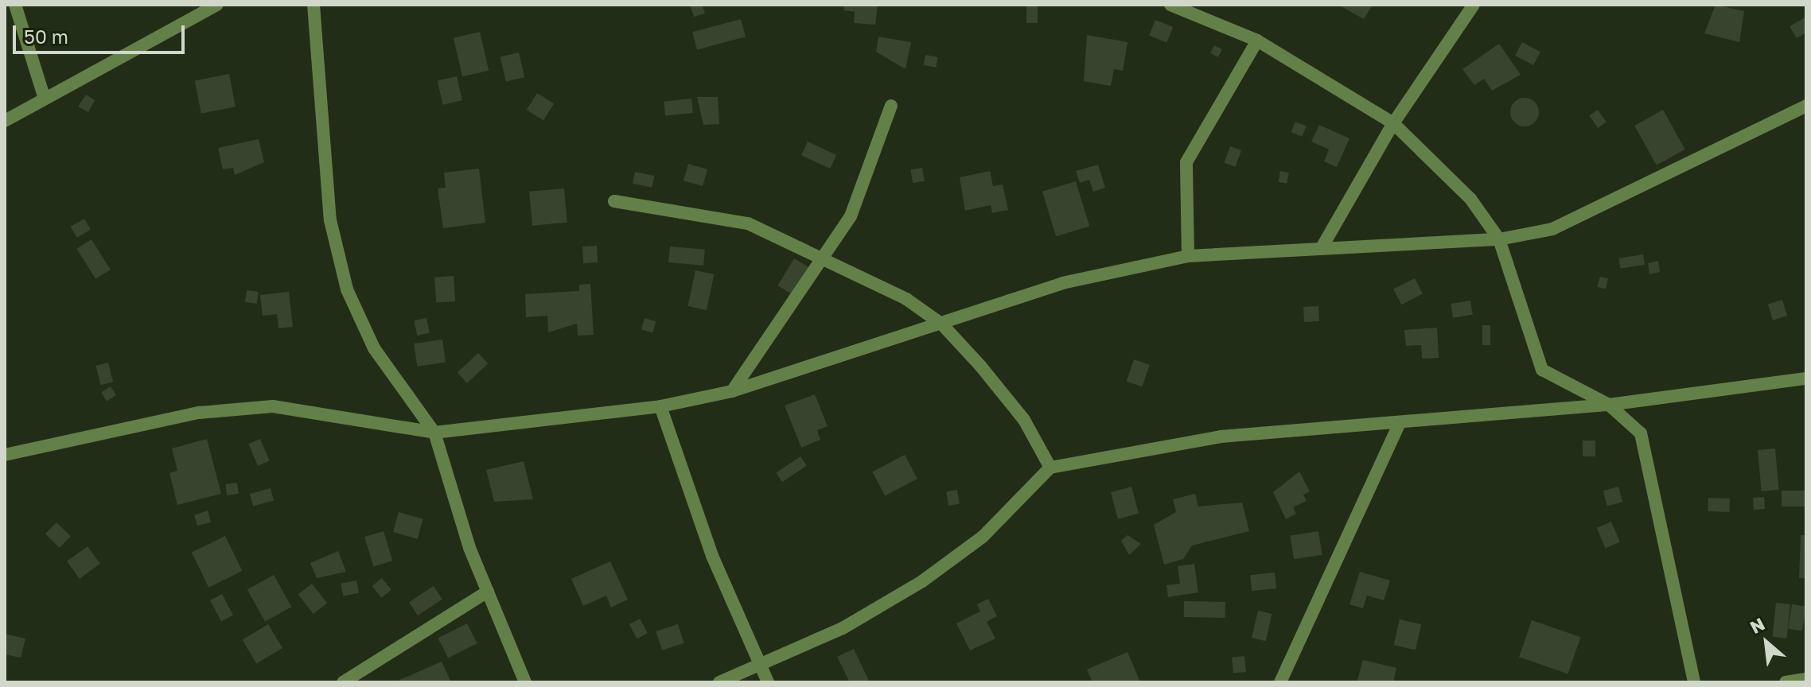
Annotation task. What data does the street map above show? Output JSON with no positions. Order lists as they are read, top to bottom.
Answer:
{
  "scale_bar": "50 m",
  "north": "top left"
}
